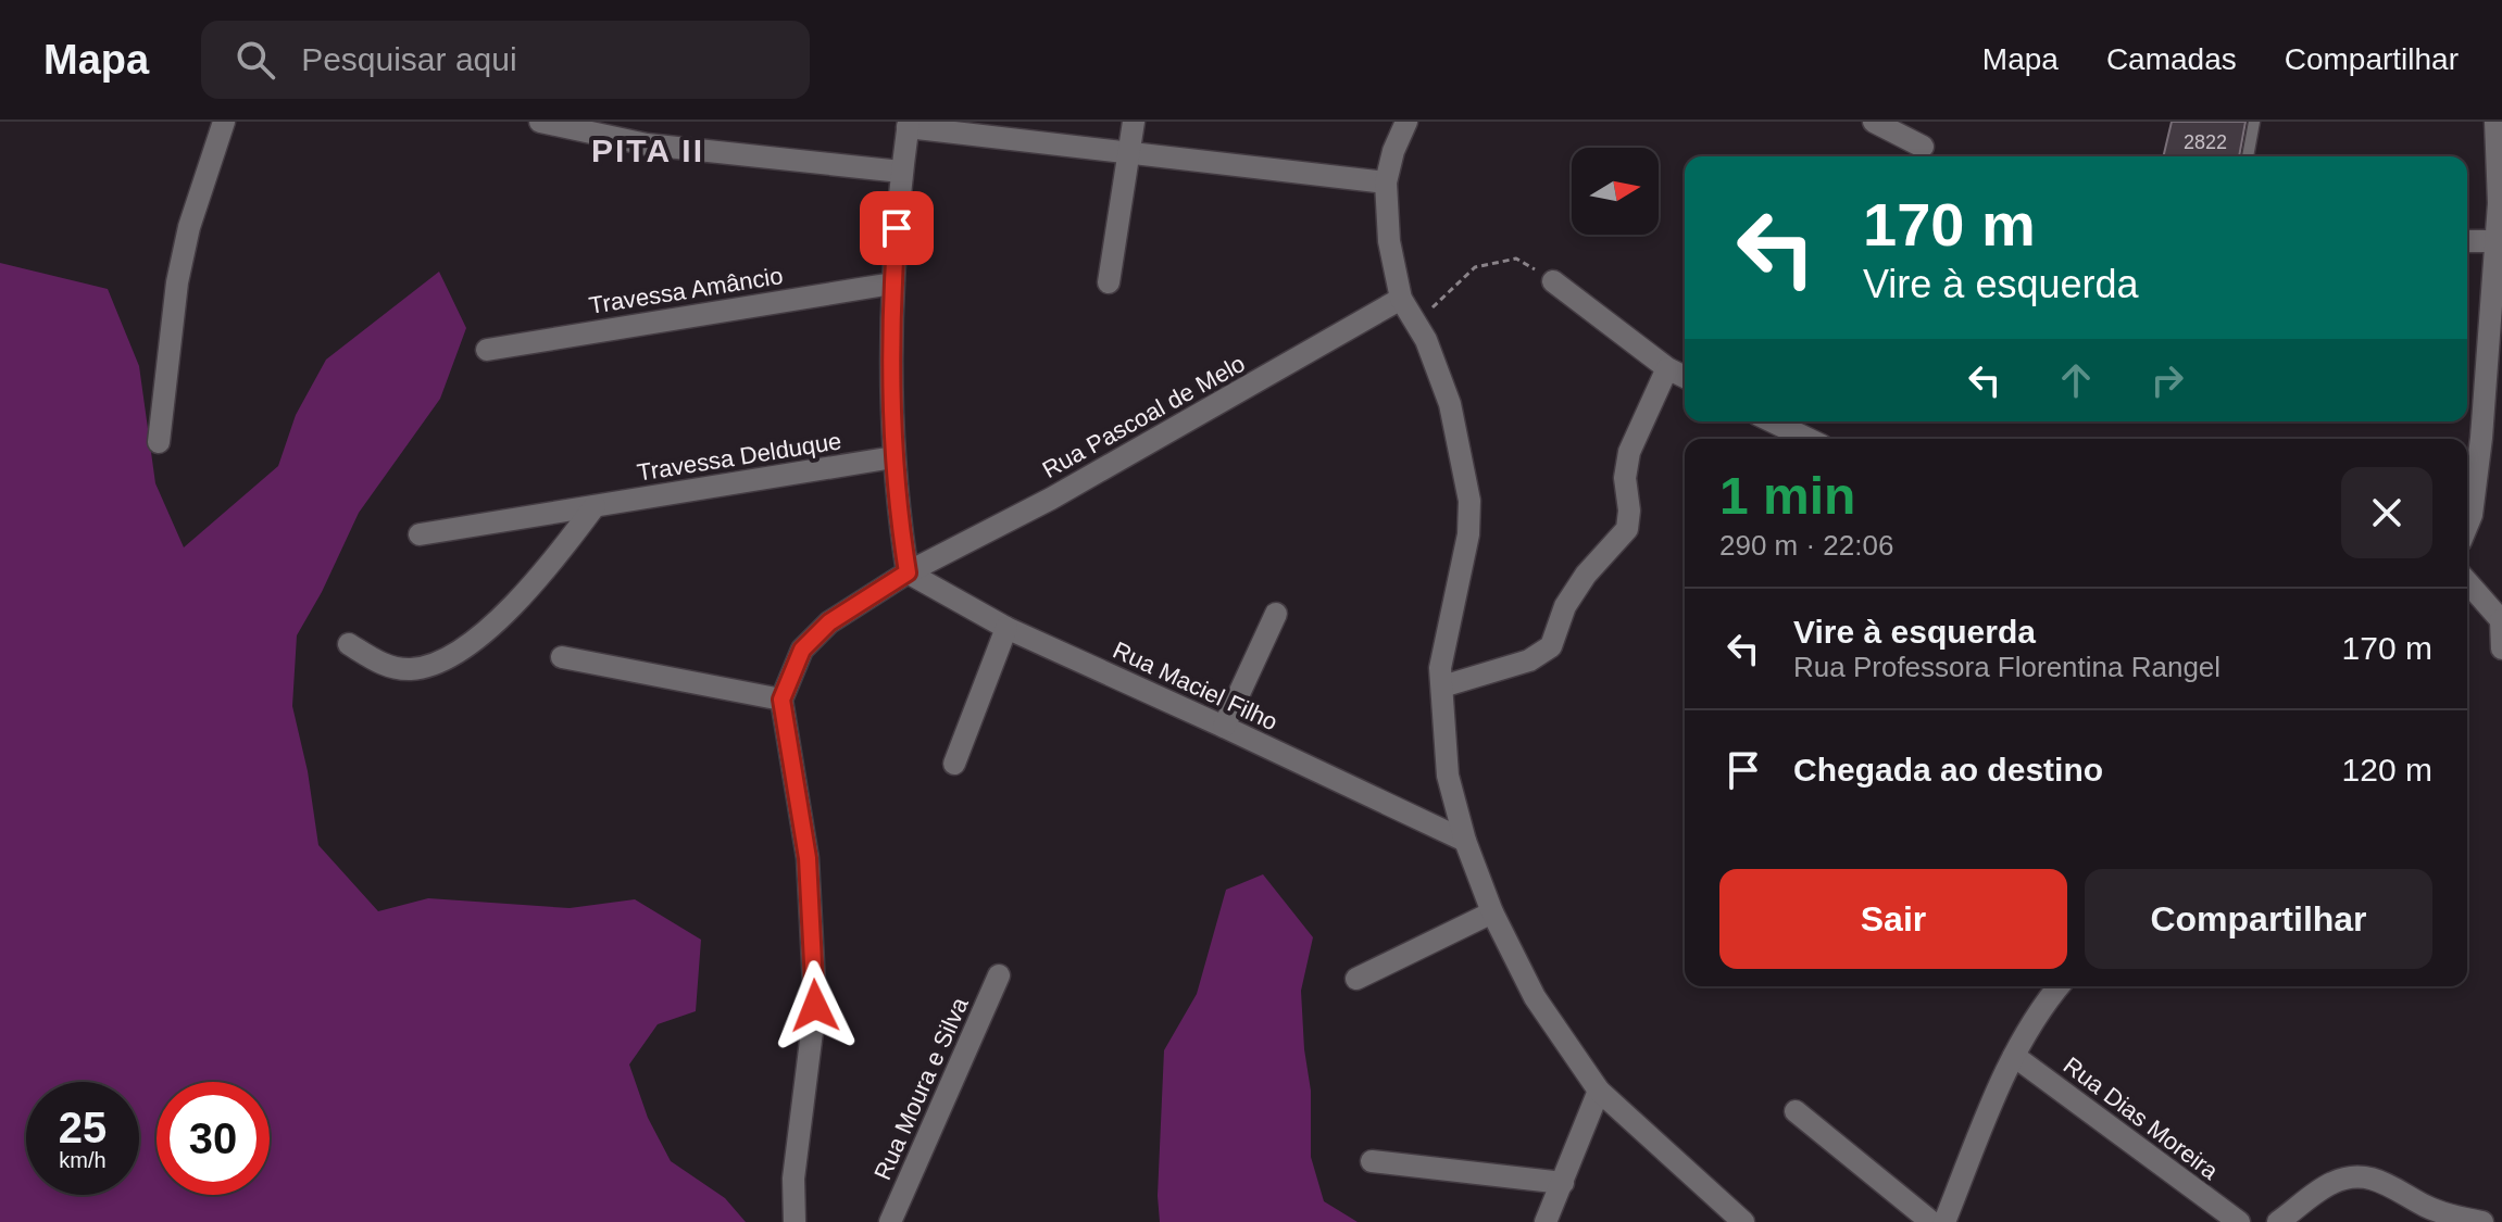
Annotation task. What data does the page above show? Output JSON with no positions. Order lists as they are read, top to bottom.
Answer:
{
  "streets": {
    "street": [
      "Travessa Amâncio",
      "Rua Pascoal de Melo",
      "Travessa Delduque",
      "Rua Maciel Filho",
      "Rua Moura e Silva",
      "Rua Dias Moreira"
    ]
  },
  "crossings": [
    ["Rua Pascoal de Melo", "Rua Maciel Filho"]
  ],
  "districts": ["PITA II"],
  "house_numbers": ["2822"],
  "north": "right",
  "page": {
    "header": "Mapa",
    "search": "Pesquisar aqui",
    "nav": ["Mapa", "Camadas", "Compartilhar"],
    "turn": ["170 m", "Vire à esquerda"],
    "heading": ["1 min", "290 m · 22:06"],
    "list": [
      {
        "name": "Vire à esquerda",
        "note": "Rua Professora Florentina Rangel",
        "value": "170 m"
      },
      {
        "name": "Chegada ao destino",
        "value": "120 m"
      }
    ],
    "buttons": ["Sair", "Compartilhar"],
    "speed": "25 km/h",
    "limit": "30"
  }
}
